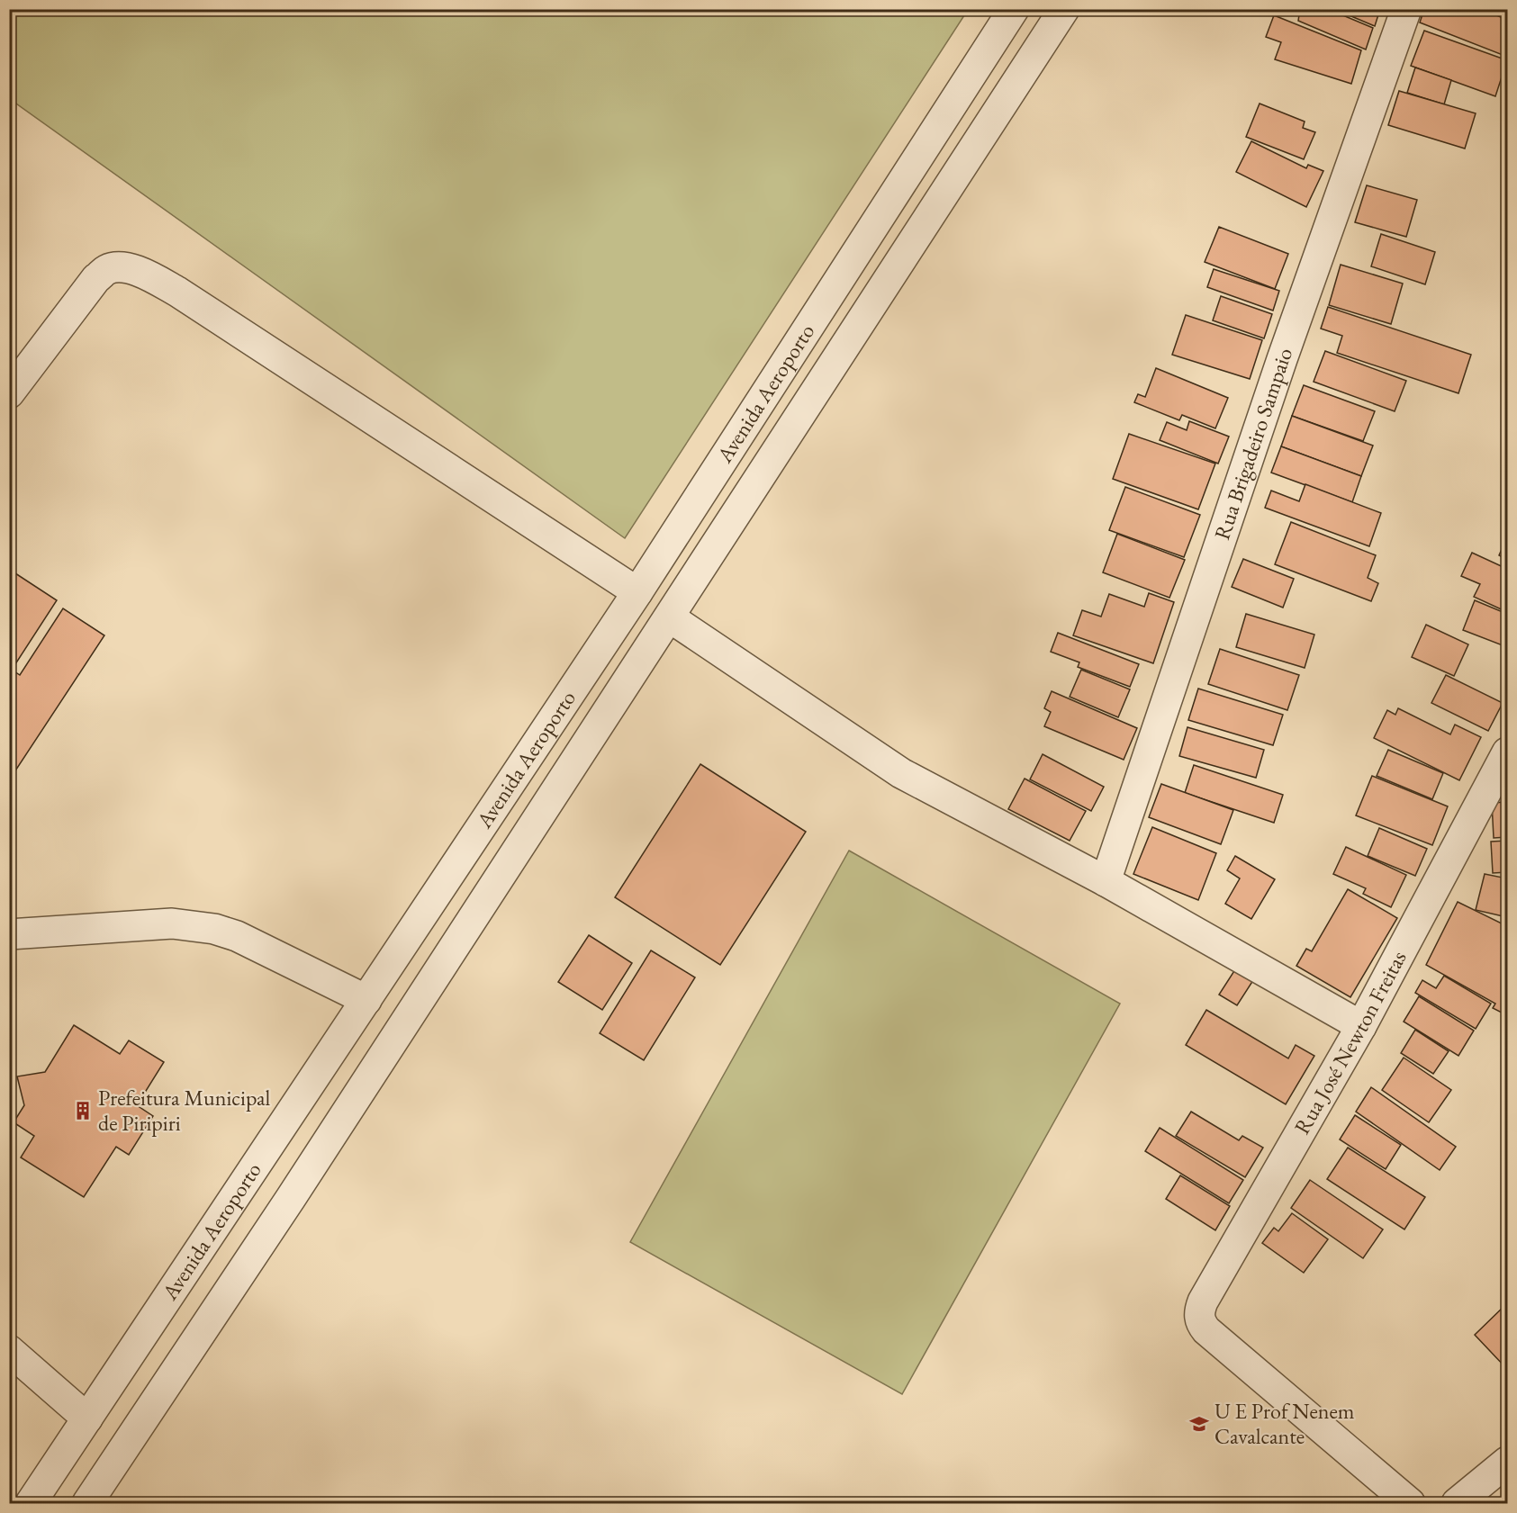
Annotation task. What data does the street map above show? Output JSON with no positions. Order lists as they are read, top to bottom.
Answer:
{
  "streets": {
    "street": ["Avenida Aeroporto", "Rua Brigadeiro Sampaio", "Rua José Newton Freitas"]
  },
  "places": {
    "building": ["Prefeitura Municipal de Piripiri"],
    "school or university": ["U E Prof Nenem Cavalcante"]
  }
}
